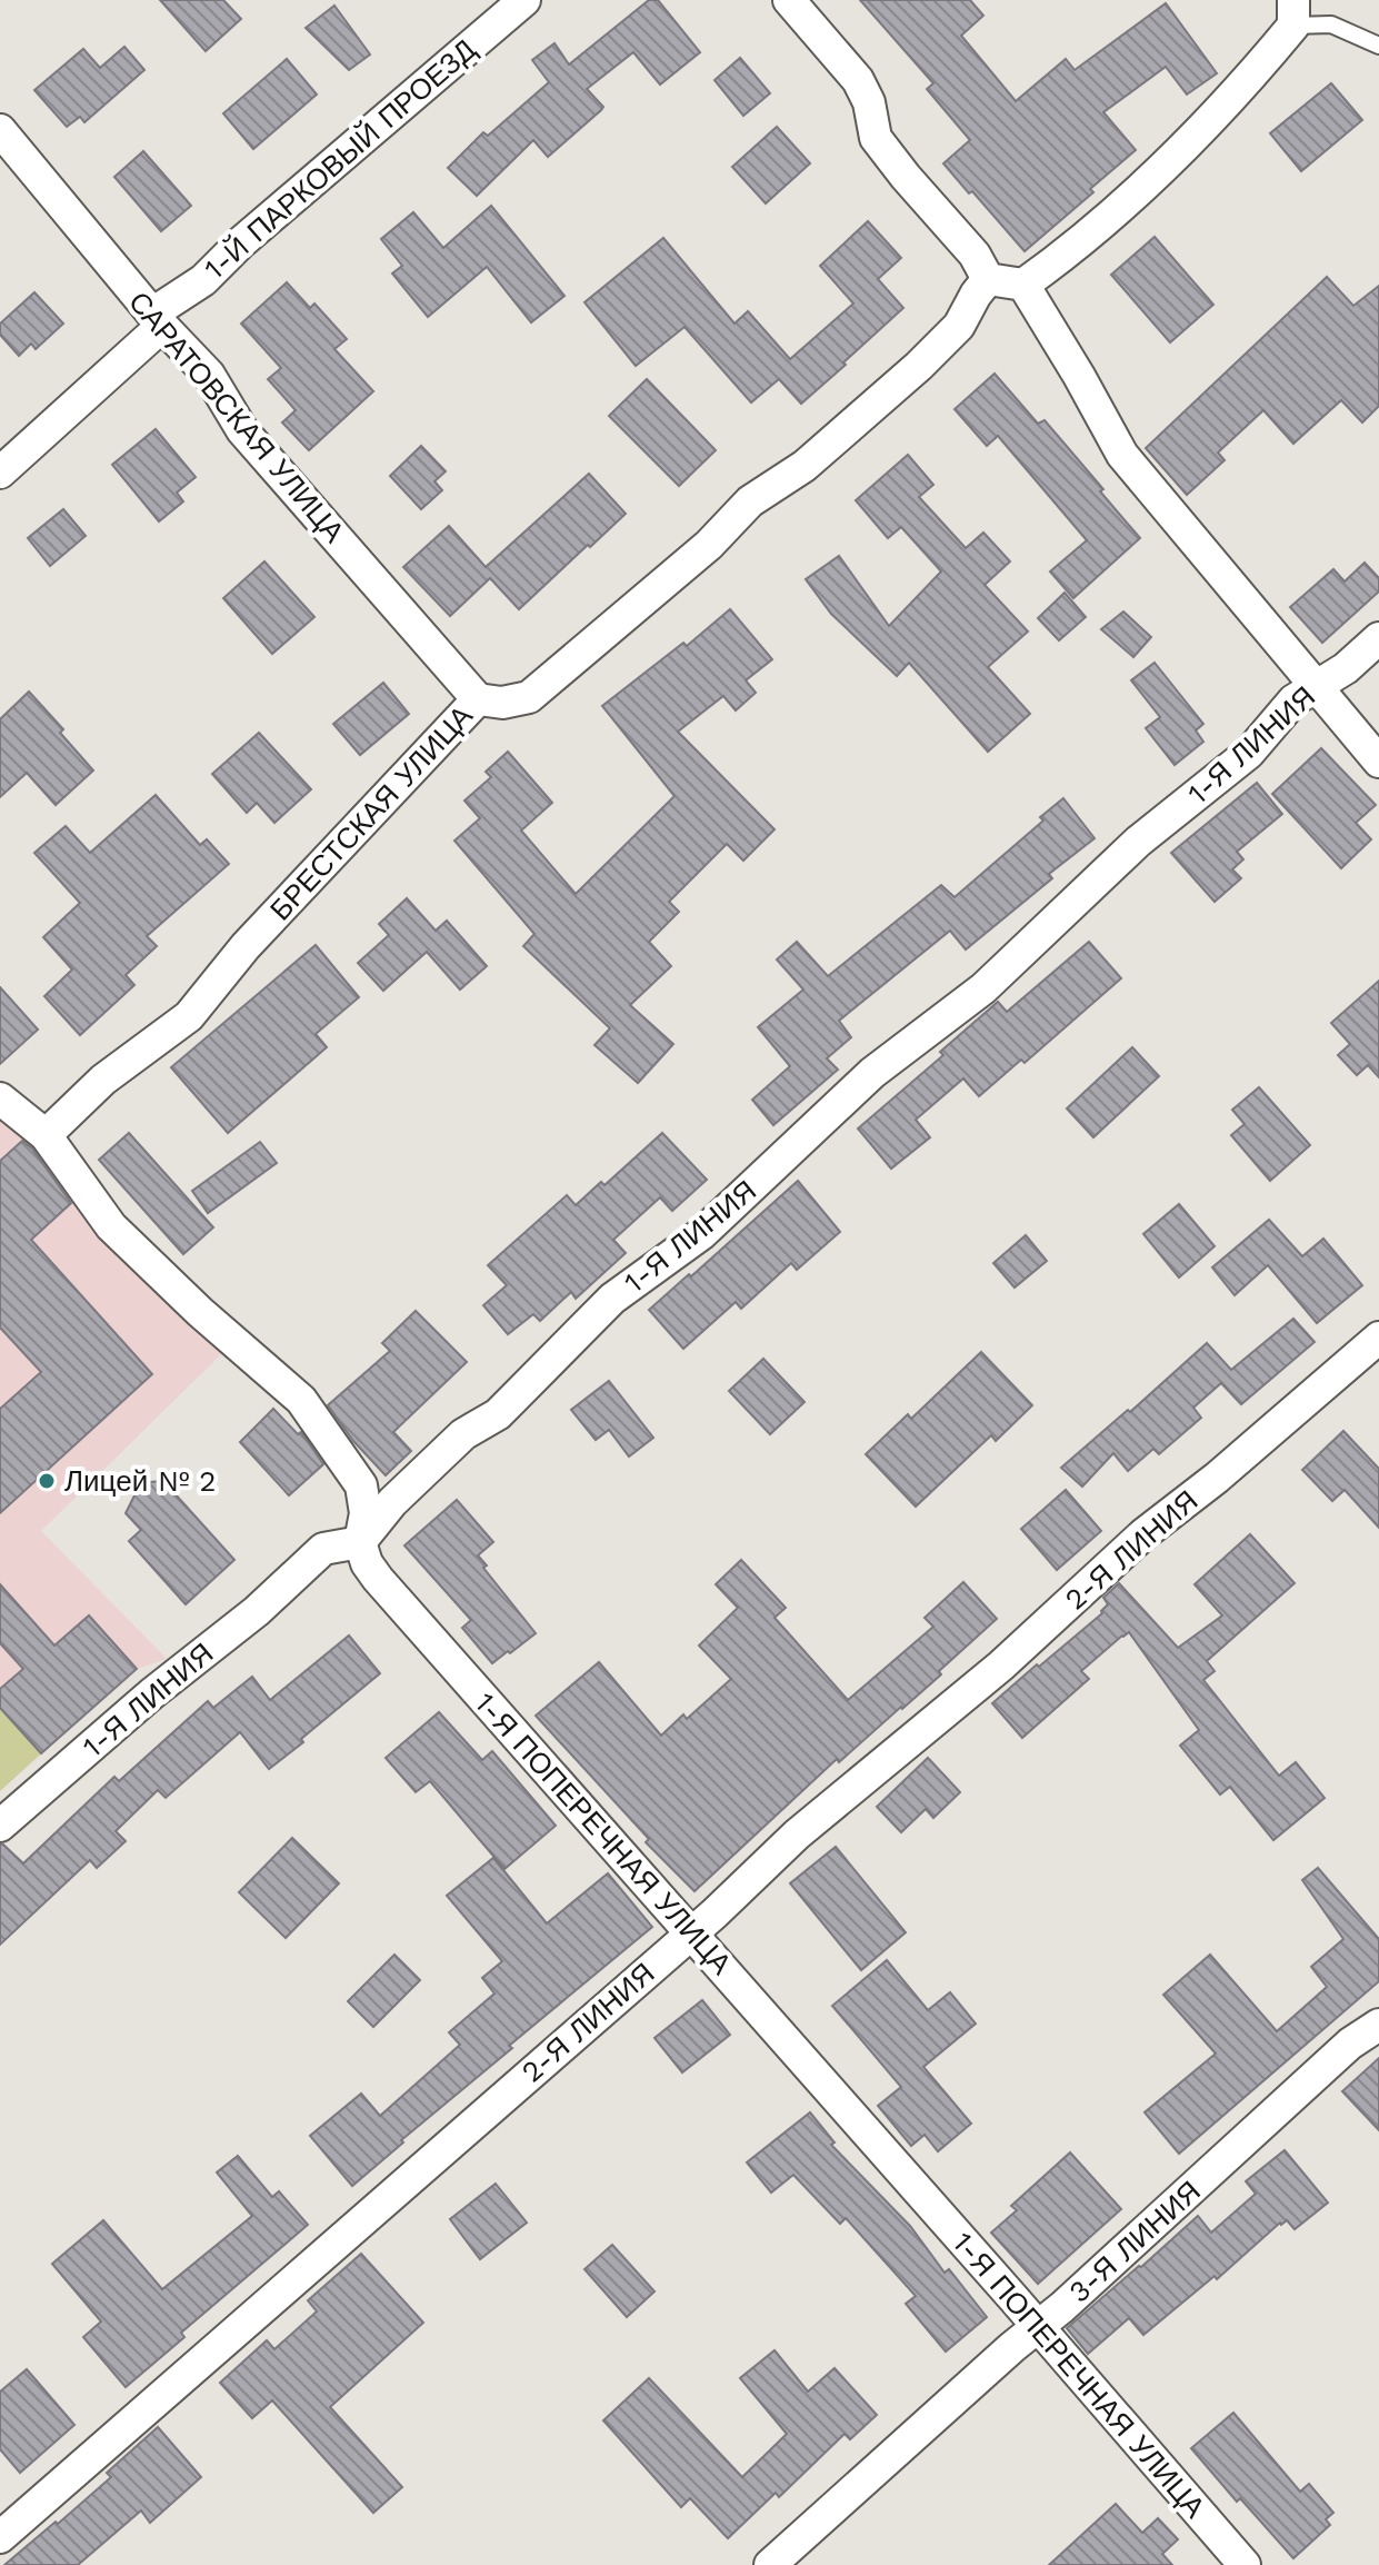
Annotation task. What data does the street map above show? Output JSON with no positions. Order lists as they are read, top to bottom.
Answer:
{
  "streets": {
    "street": [
      "1-Й ПАРКОВЫЙ ПРОЕЗД",
      "САРАТОВСКАЯ УЛИЦА",
      "1-Я ЛИНИЯ",
      "БРЕСТСКАЯ УЛИЦА",
      "2-Я ЛИНИЯ",
      "1-Я ПОПЕРЕЧНАЯ УЛИЦА",
      "3-Я ЛИНИЯ"
    ]
  },
  "crossings": [
    ["1-Й ПАРКОВЫЙ ПРОЕЗД", "САРАТОВСКАЯ УЛИЦА"],
    ["САРАТОВСКАЯ УЛИЦА", "БРЕСТСКАЯ УЛИЦА"],
    ["1-Я ЛИНИЯ", "1-Я ПОПЕРЕЧНАЯ УЛИЦА"],
    ["2-Я ЛИНИЯ", "1-Я ПОПЕРЕЧНАЯ УЛИЦА"],
    ["1-Я ПОПЕРЕЧНАЯ УЛИЦА", "3-Я ЛИНИЯ"]
  ],
  "places": ["Лицей № 2"]
}
